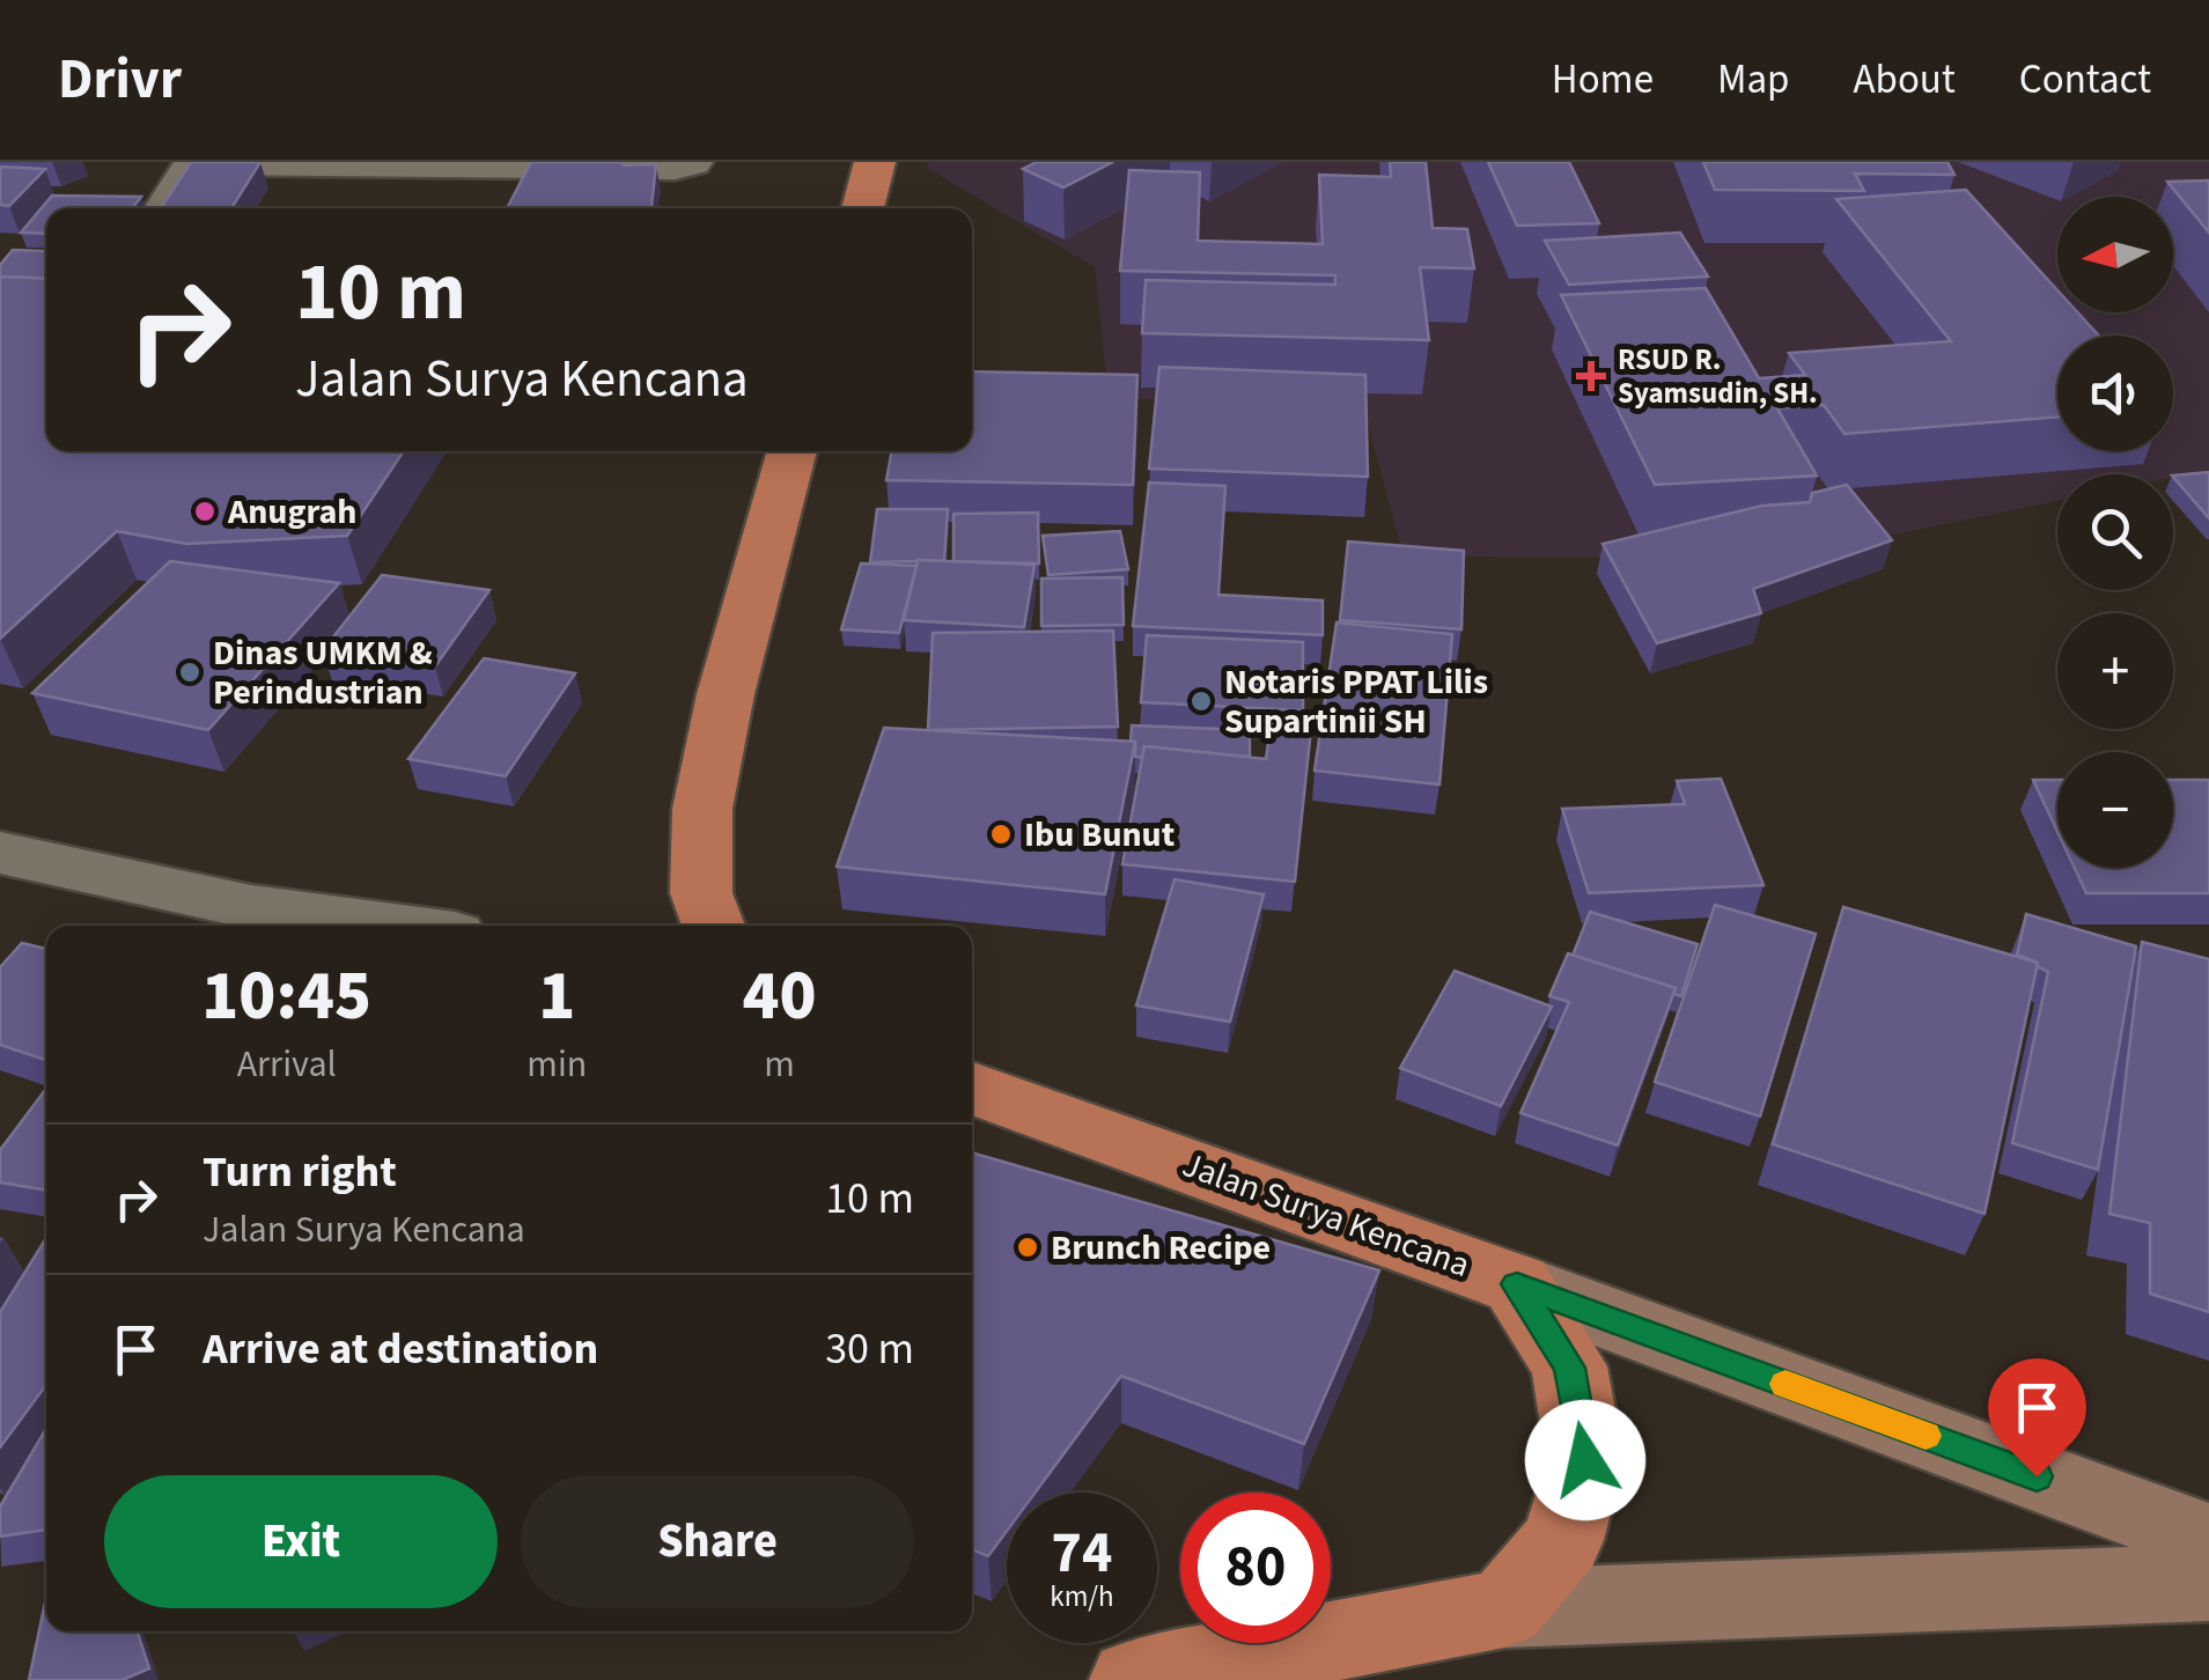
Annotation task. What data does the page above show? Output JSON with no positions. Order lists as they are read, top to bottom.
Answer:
{
  "streets": {
    "highway": ["Jalan Surya Kencana"]
  },
  "places": {
    "health": ["RSUD R. Syamsudin, SH."],
    "other": [
      "Anugrah",
      "Dinas UMKM & Perindustrian",
      "Notaris PPAT Lilis Supartinii SH",
      "Ibu Bunut",
      "Brunch Recipe"
    ]
  },
  "north": "left",
  "page": {
    "header": "Drivr",
    "nav": [
      "Home",
      "Map",
      "About",
      "Contact"
    ],
    "map_buttons": ["+", "−"],
    "turn": ["10 m", "Jalan Surya Kencana"],
    "eta": [
      "10:45",
      "Arrival",
      "1",
      "min",
      "40",
      "m"
    ],
    "list": [
      {
        "name": "Turn right",
        "note": "Jalan Surya Kencana",
        "value": "10 m"
      },
      {
        "name": "Arrive at destination",
        "value": "30 m"
      }
    ],
    "buttons": ["Exit", "Share"],
    "speed": "74 km/h",
    "limit": "80"
  }
}
